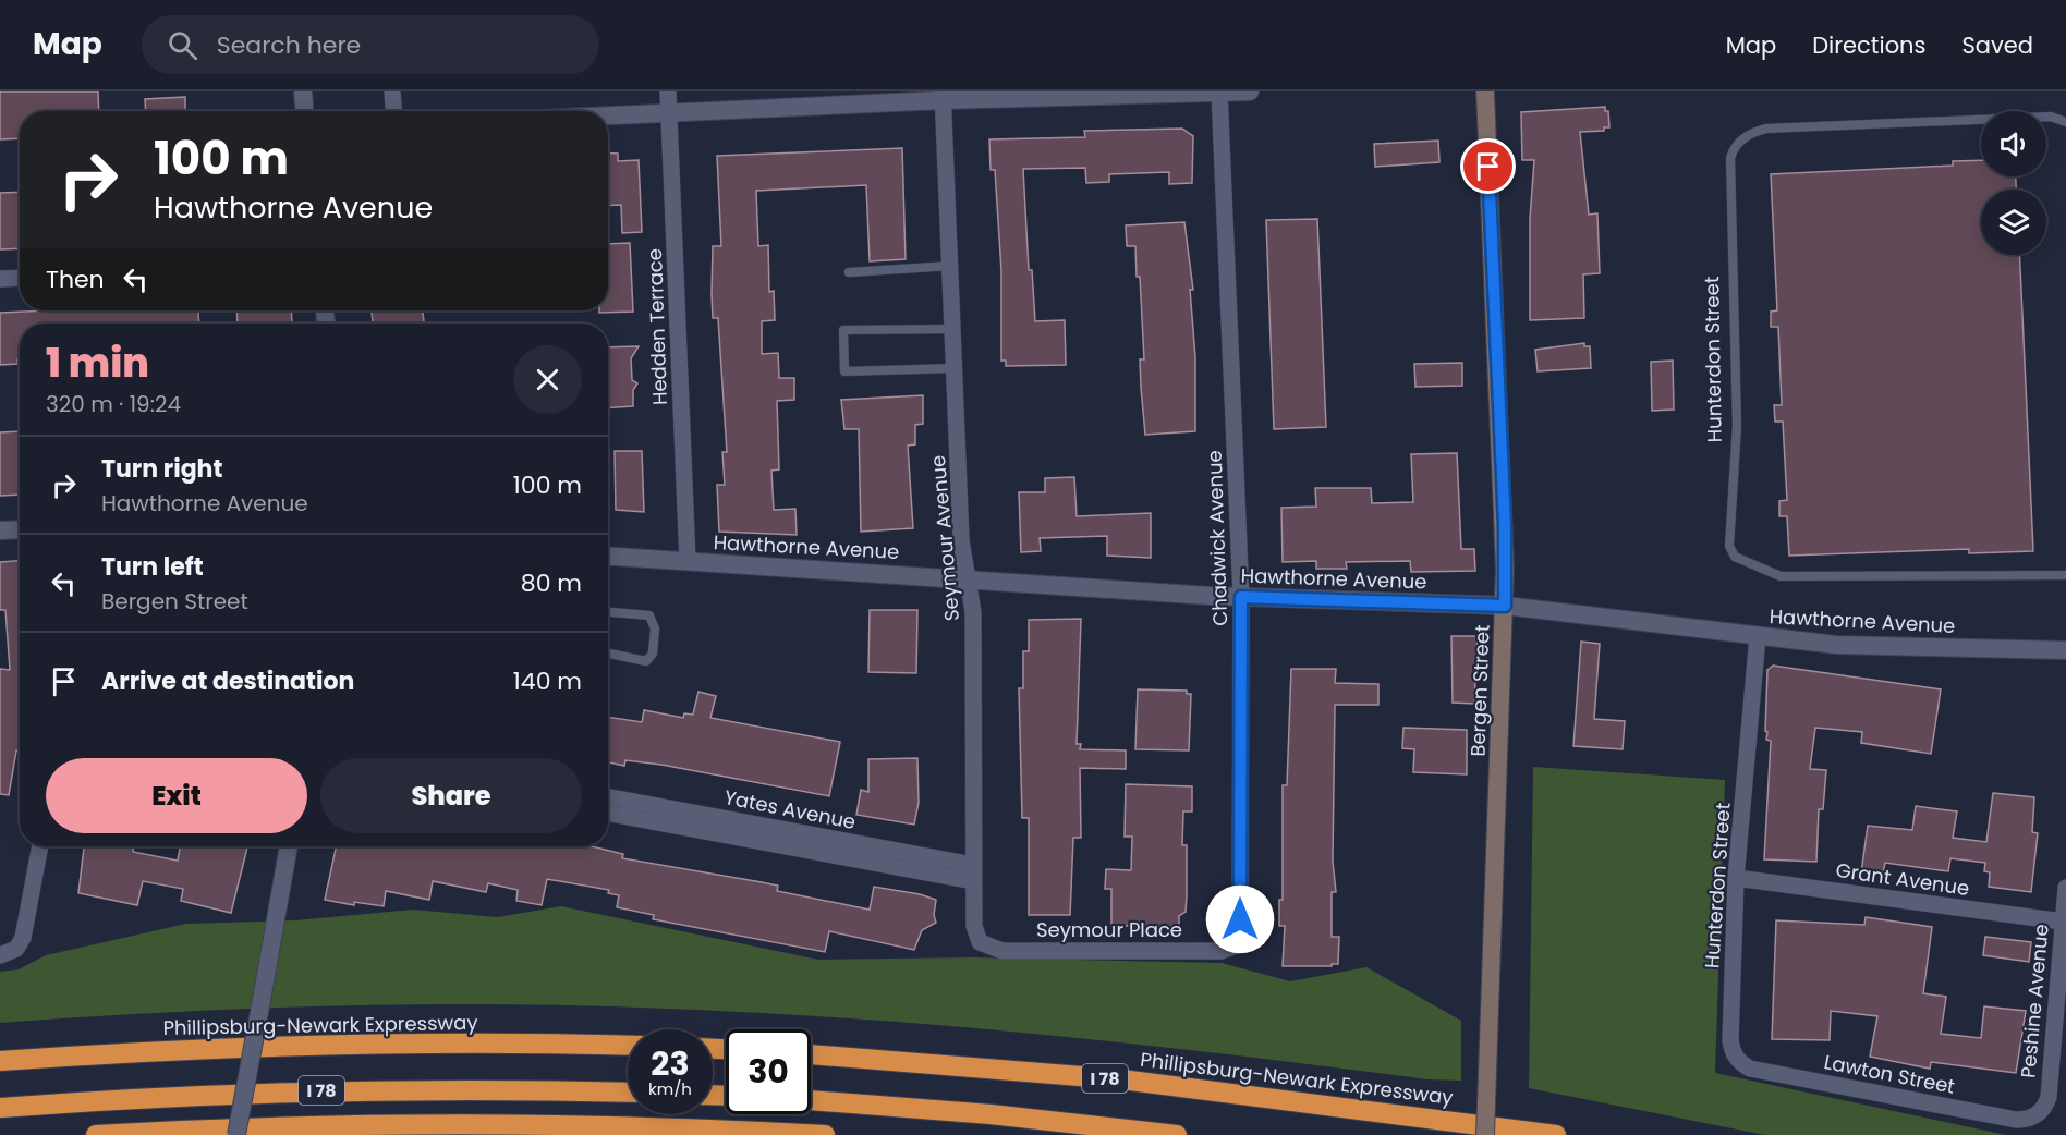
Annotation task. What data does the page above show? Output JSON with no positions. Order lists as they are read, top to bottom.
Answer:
{
  "streets": {
    "highway": ["Phillipsburg-Newark Expressway", "I 78"],
    "main road": ["Bergen Street"],
    "street": [
      "Hedden Terrace",
      "Hunterdon Street",
      "Seymour Avenue",
      "Chadwick Avenue",
      "Hawthorne Avenue",
      "Yates Avenue",
      "Grant Avenue",
      "Seymour Place",
      "Peshine Avenue",
      "Lawton Street"
    ]
  },
  "crossings": [
    ["Hedden Terrace", "Hawthorne Avenue"],
    ["Hunterdon Street", "Hawthorne Avenue"],
    ["Hunterdon Street", "Grant Avenue"],
    ["Hunterdon Street", "Lawton Street"],
    ["Seymour Avenue", "Hawthorne Avenue"],
    ["Seymour Avenue", "Yates Avenue"],
    ["Seymour Avenue", "Seymour Place"],
    ["Chadwick Avenue", "Hawthorne Avenue"],
    ["Chadwick Avenue", "Seymour Place"],
    ["Hawthorne Avenue", "Bergen Street"],
    ["Grant Avenue", "Peshine Avenue"],
    ["Peshine Avenue", "Lawton Street"]
  ],
  "page": {
    "header": "Map",
    "search": "Search here",
    "nav": ["Map", "Directions", "Saved"],
    "turn": ["100 m", "Hawthorne Avenue"],
    "then": "Then",
    "heading": ["1 min", "320 m · 19:24"],
    "list": [
      {
        "name": "Turn right",
        "note": "Hawthorne Avenue",
        "value": "100 m"
      },
      {
        "name": "Turn left",
        "note": "Bergen Street",
        "value": "80 m"
      },
      {
        "name": "Arrive at destination",
        "value": "140 m"
      }
    ],
    "buttons": ["Exit", "Share"],
    "speed": "23 km/h",
    "limit": "30"
  }
}
